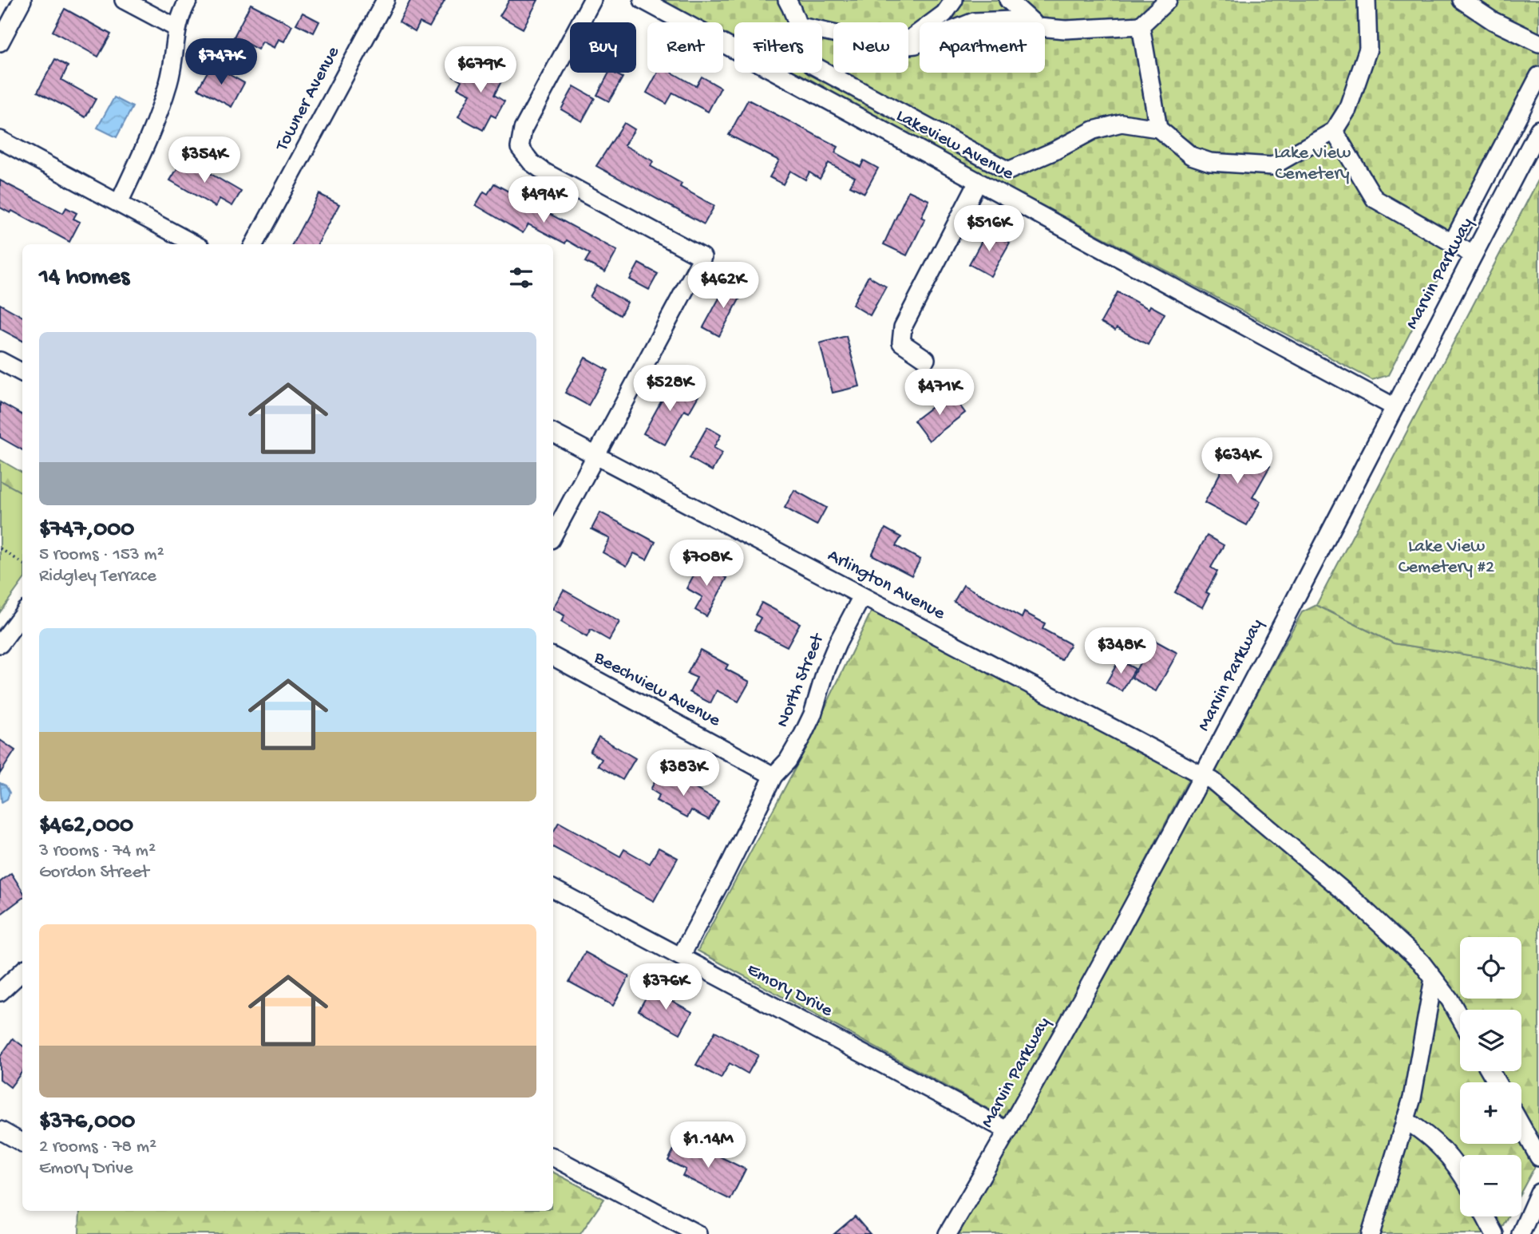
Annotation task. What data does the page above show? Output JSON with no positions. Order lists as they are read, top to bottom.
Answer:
{
  "streets": {
    "street": [
      "Towner Avenue",
      "Lakeview Avenue",
      "Marvin Parkway",
      "Arlington Avenue",
      "North Street",
      "Beechview Avenue",
      "Emory Drive"
    ]
  },
  "crossings": [
    ["Lakeview Avenue", "Marvin Parkway"],
    ["Marvin Parkway", "Arlington Avenue"],
    ["Marvin Parkway", "Emory Drive"],
    ["Arlington Avenue", "North Street"],
    ["North Street", "Beechview Avenue"],
    ["North Street", "Emory Drive"]
  ],
  "parks": ["Lake View Cemetery", "Lake View Cemetery #2"],
  "page": {
    "chip": [
      "Buy",
      "Rent",
      "Filters",
      "New",
      "Apartment"
    ],
    "price": [
      "$747K",
      "$679K",
      "$354K",
      "$494K",
      "$516K",
      "$462K",
      "$528K",
      "$471K",
      "$634K",
      "$708K",
      "$348K",
      "$383K",
      "$376K",
      "$1.14M"
    ],
    "heading": "14 homes",
    "list": [
      {
        "name": "$747,000",
        "note": "5 rooms · 153 m² · Ridgley Terrace"
      },
      {
        "name": "$462,000",
        "note": "3 rooms · 74 m² · Gordon Street"
      },
      {
        "name": "$376,000",
        "note": "2 rooms · 78 m² · Emory Drive"
      }
    ],
    "map_buttons": ["+", "−"]
  }
}
